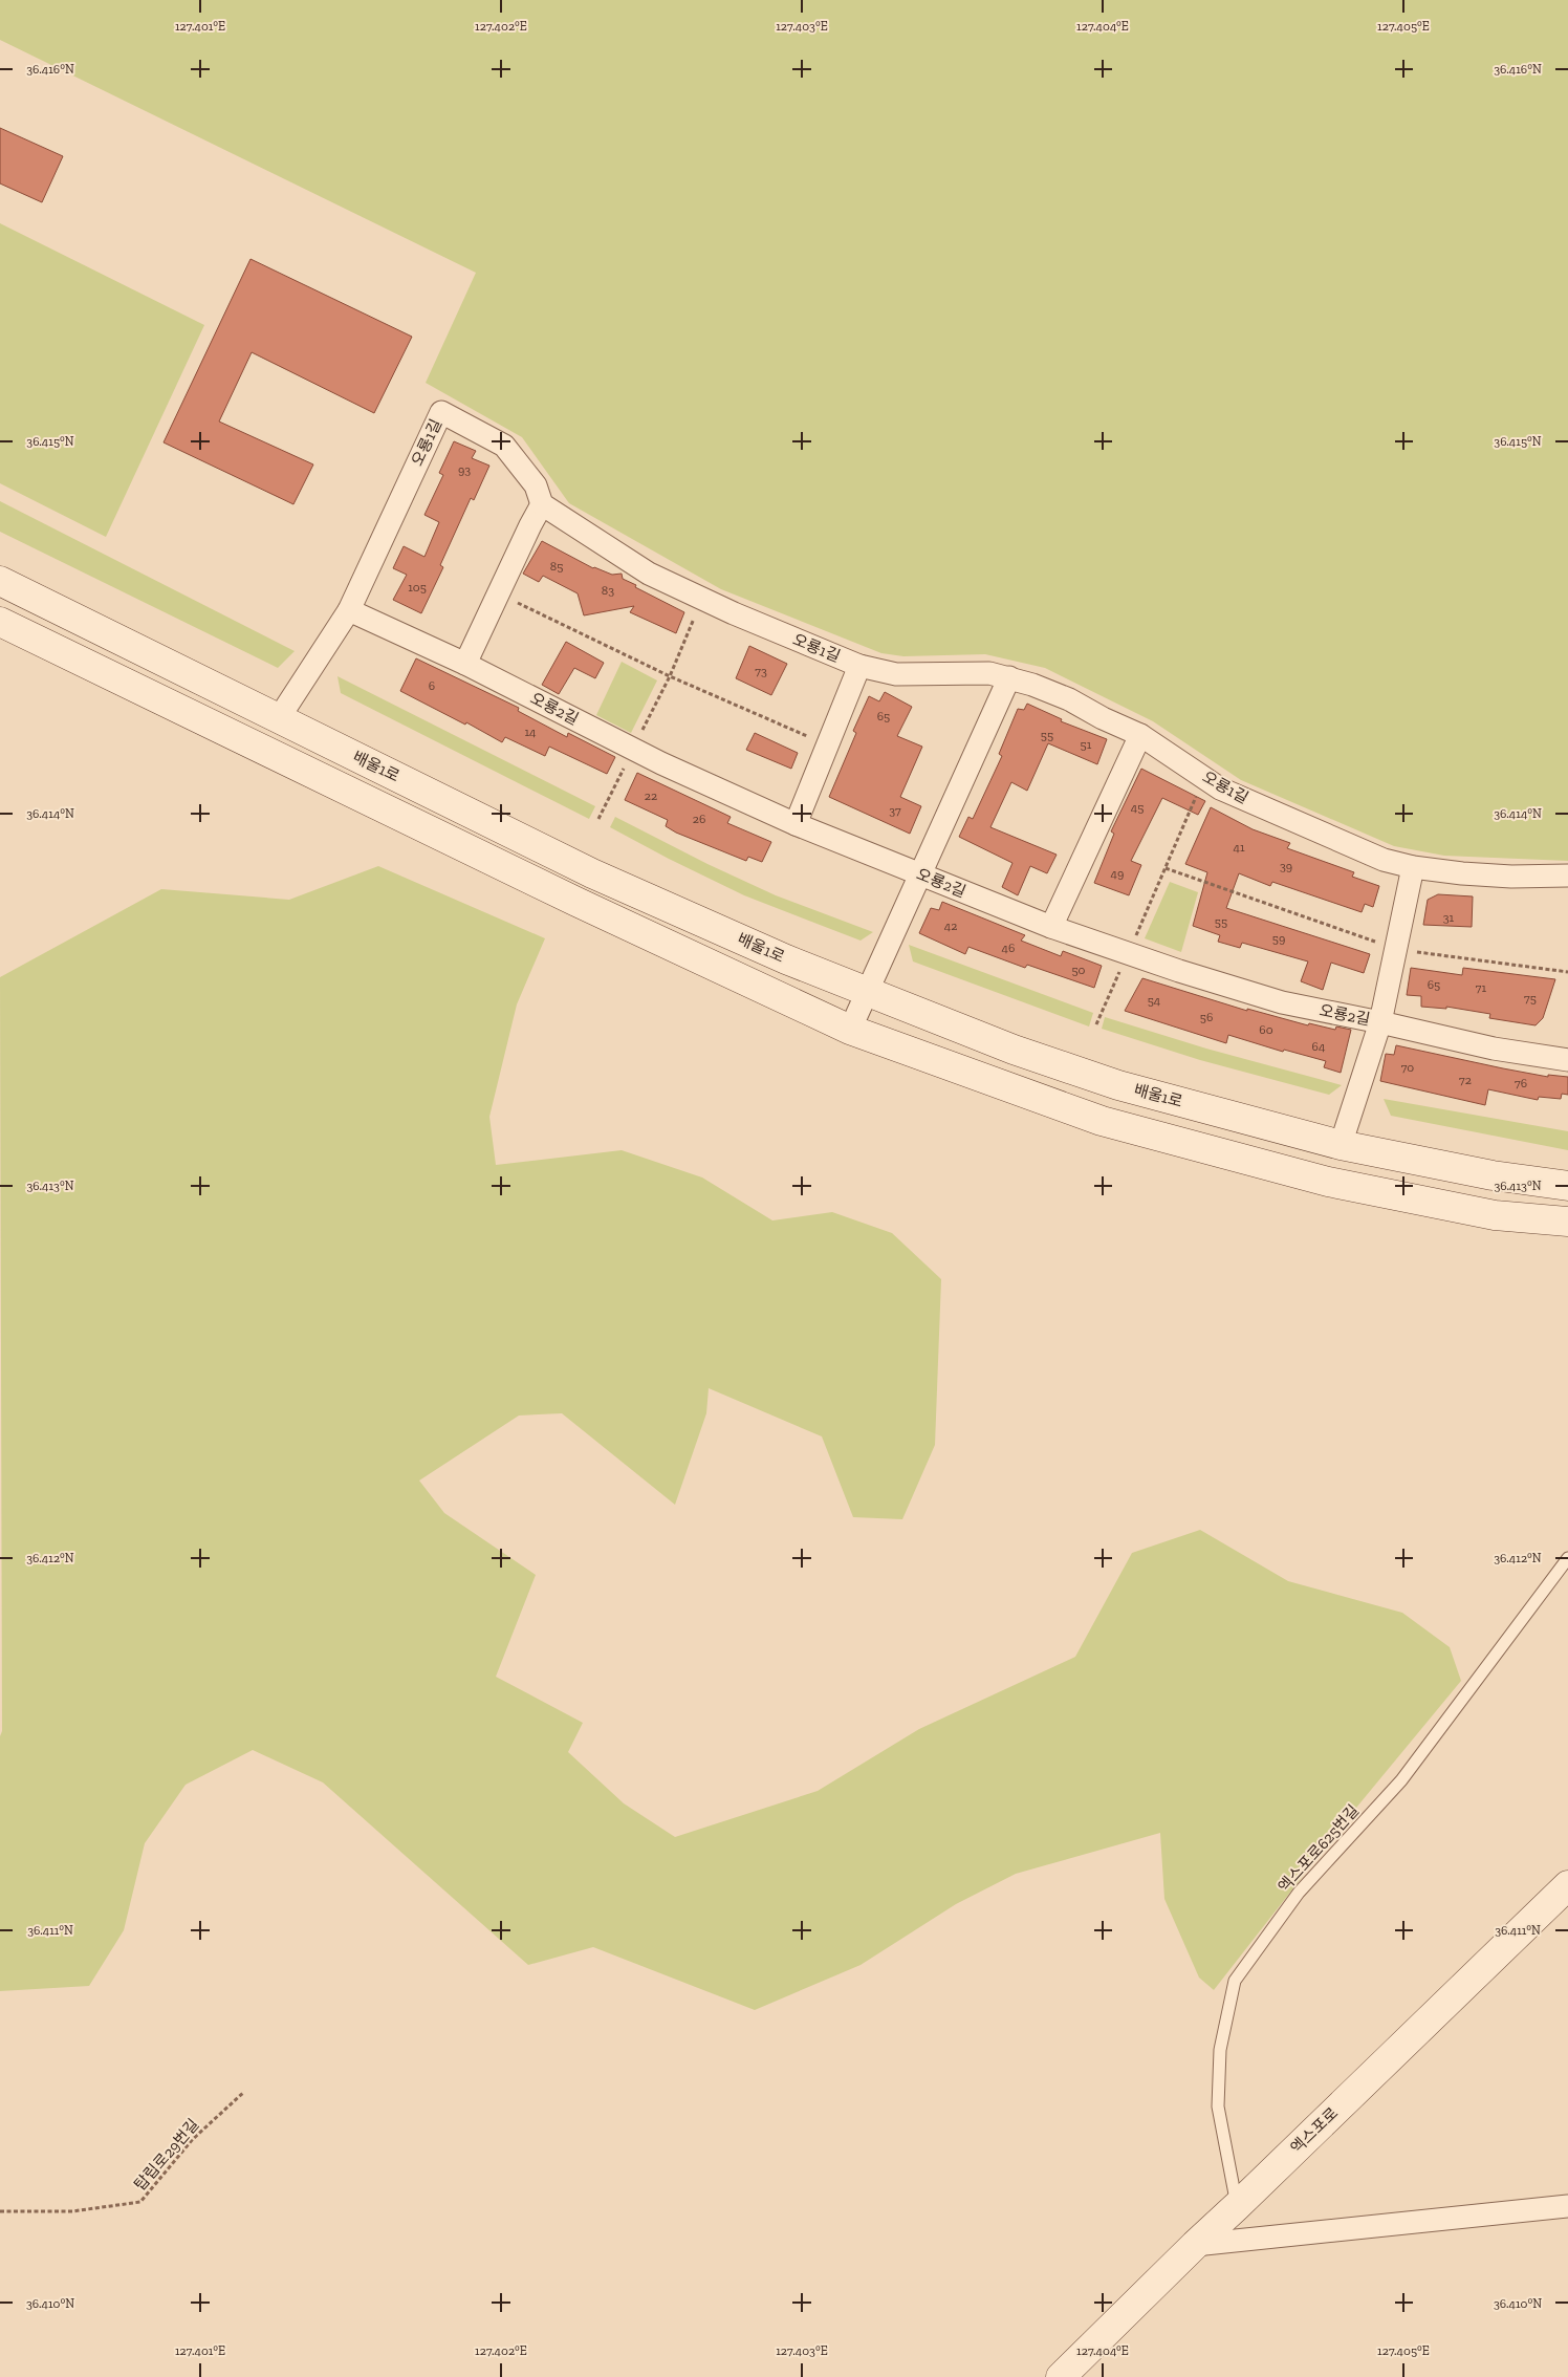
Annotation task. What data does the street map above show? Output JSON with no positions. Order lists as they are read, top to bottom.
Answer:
{
  "streets": {
    "main road": ["배울1로", "엑스포로"],
    "street": ["오룡1길", "오룡2길"],
    "lane": ["엑스포로625번길"],
    "path": ["탑립로29번길"]
  },
  "crossings": [
    ["오룡1길", "오룡2길"],
    ["오룡1길", "배울1로"],
    ["엑스포로625번길", "엑스포로"]
  ],
  "house_numbers": [
    "93",
    "85",
    "105",
    "83",
    "73",
    "6",
    "65",
    "14",
    "55",
    "51",
    "22",
    "45",
    "37",
    "26",
    "41",
    "39",
    "49",
    "31",
    "55",
    "42",
    "59",
    "46",
    "50",
    "65",
    "71",
    "75",
    "54",
    "56",
    "60",
    "64",
    "70",
    "72",
    "76"
  ],
  "coordinates": [
    "127.401°E",
    "127.402°E",
    "127.403°E",
    "127.404°E",
    "127.405°E",
    "36.416°N",
    "36.415°N",
    "36.414°N",
    "36.413°N",
    "36.412°N",
    "36.411°N",
    "36.410°N"
  ]
}
